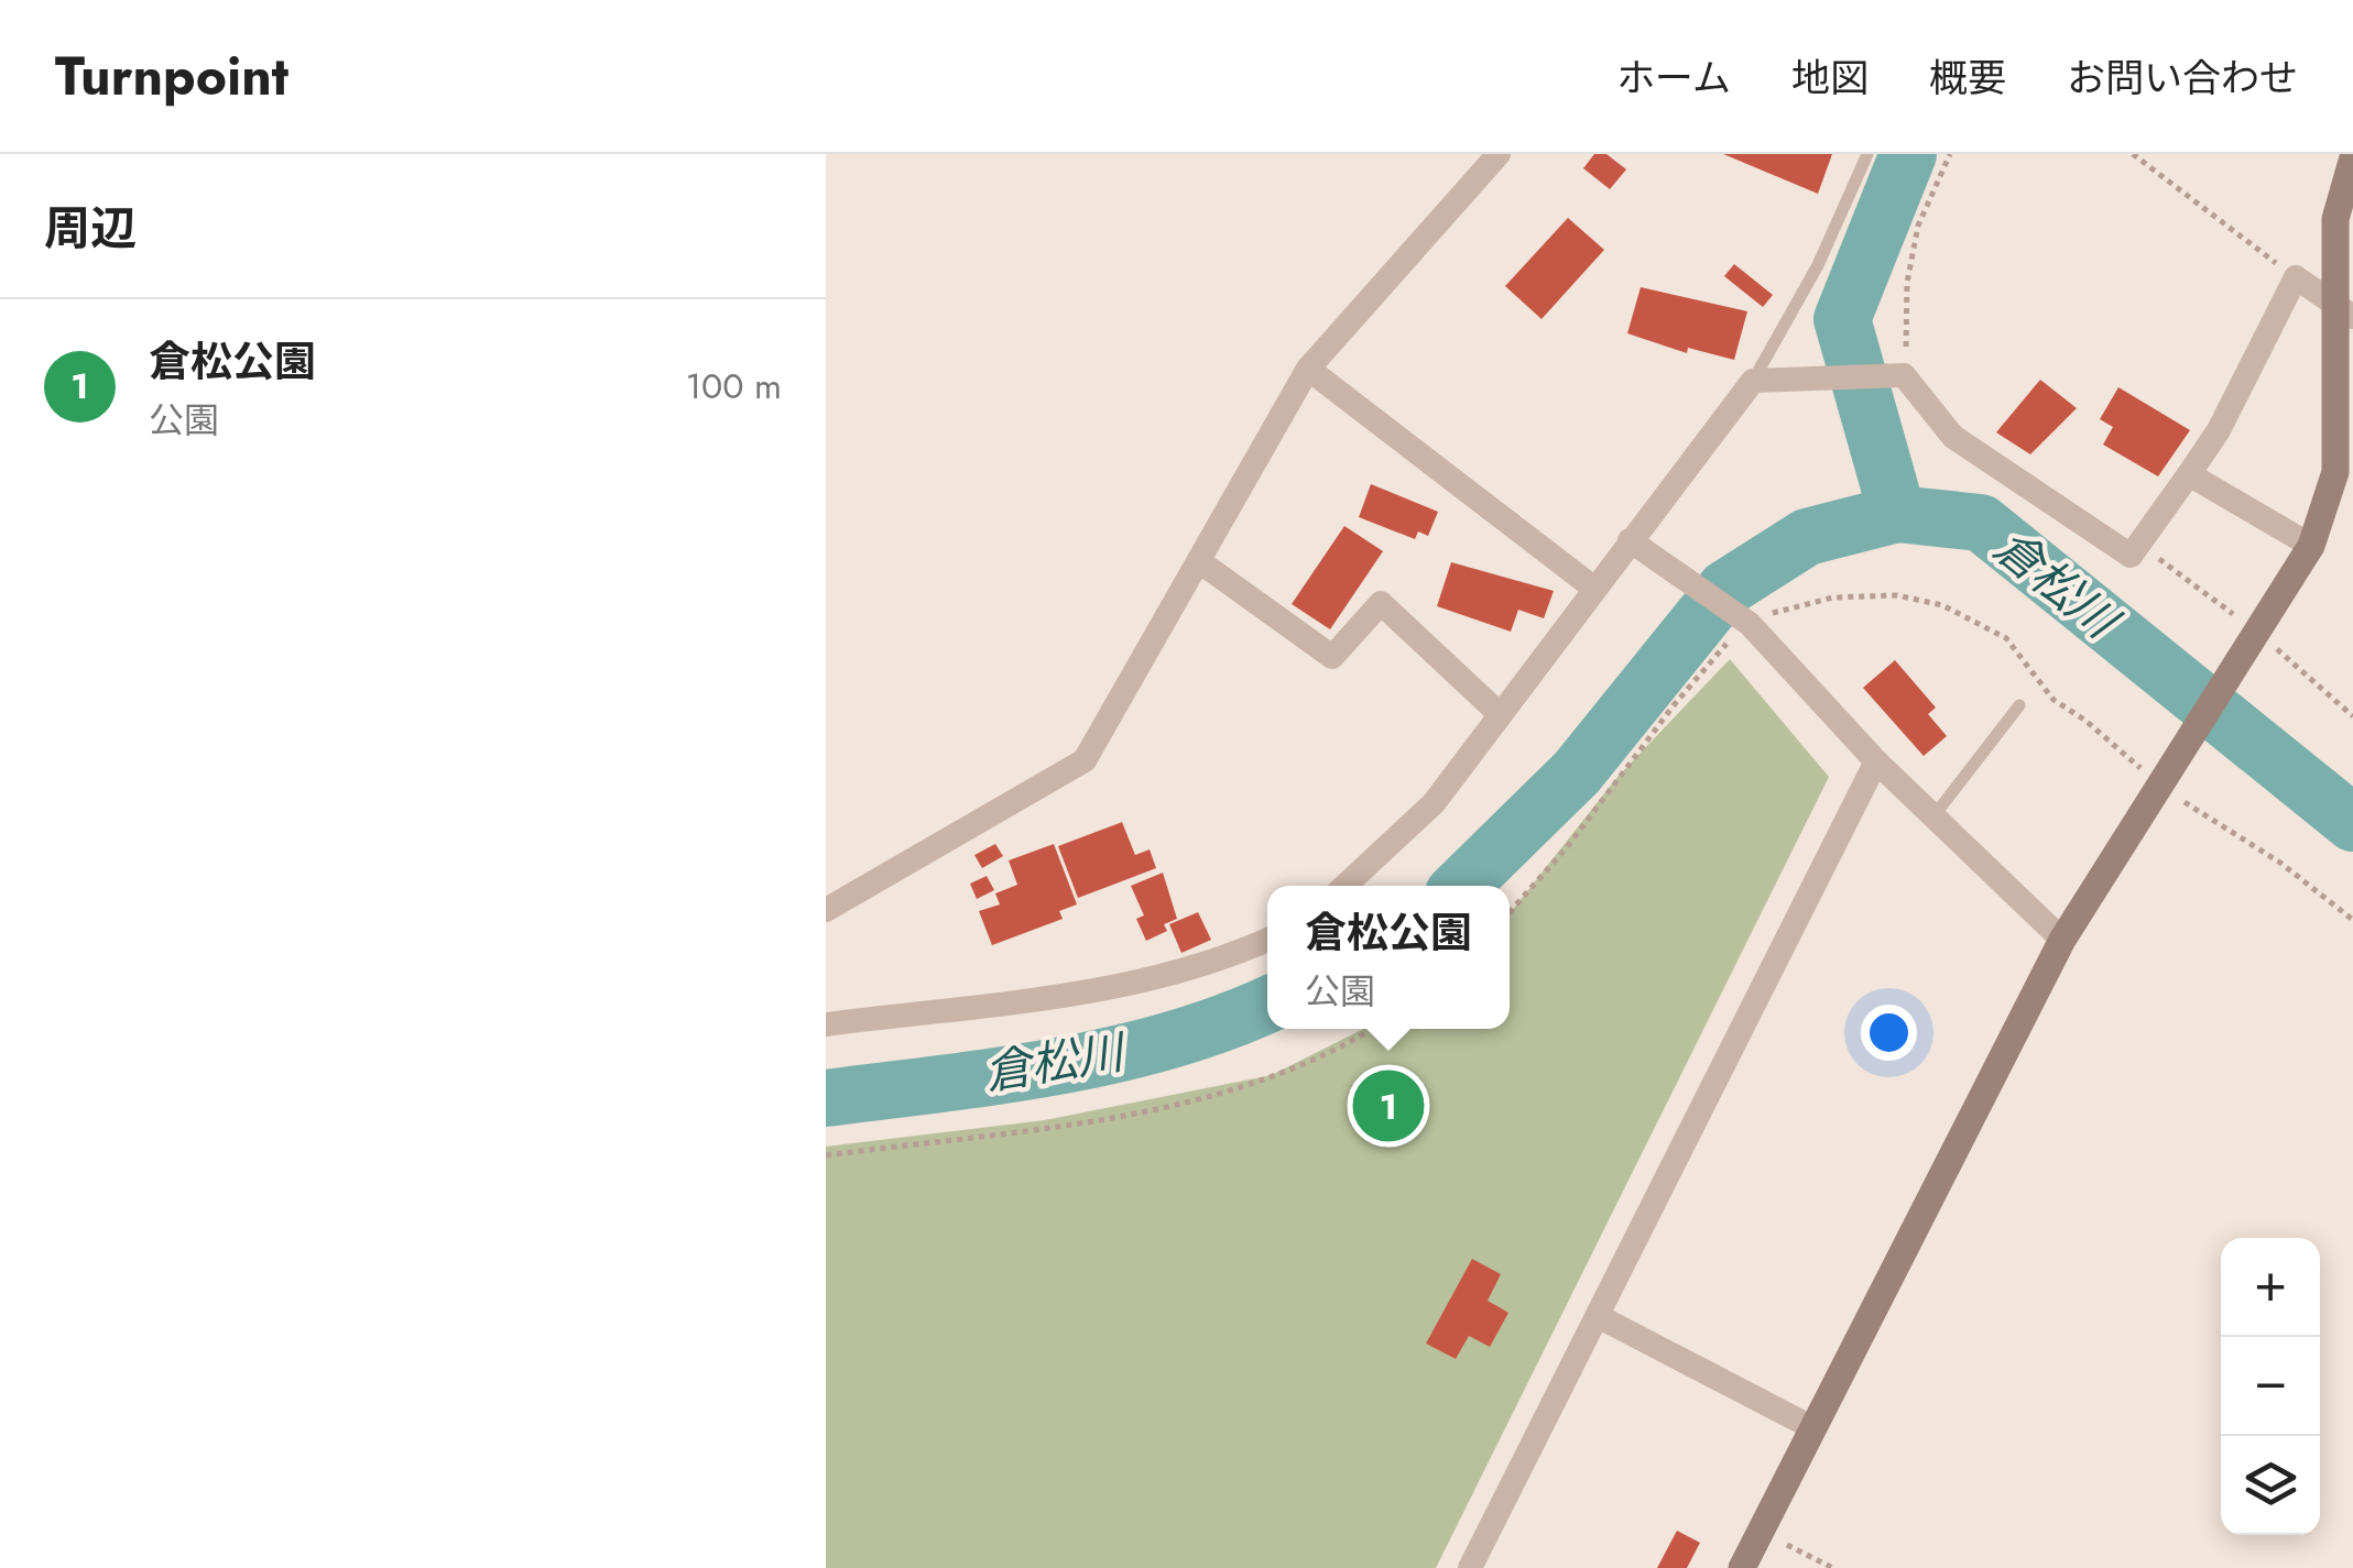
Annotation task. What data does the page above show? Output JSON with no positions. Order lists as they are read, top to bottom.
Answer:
{
  "water": ["倉松川"],
  "page": {
    "header": "Turnpoint",
    "nav": [
      "ホーム",
      "地図",
      "概要",
      "お問い合わせ"
    ],
    "heading": "周辺",
    "list": [
      {
        "mark": "1",
        "name": "倉松公園",
        "note": "公園",
        "value": "100 m"
      }
    ],
    "popup": ["倉松公園", "公園"],
    "pins": "1",
    "map_buttons": ["+", "−"]
  }
}
